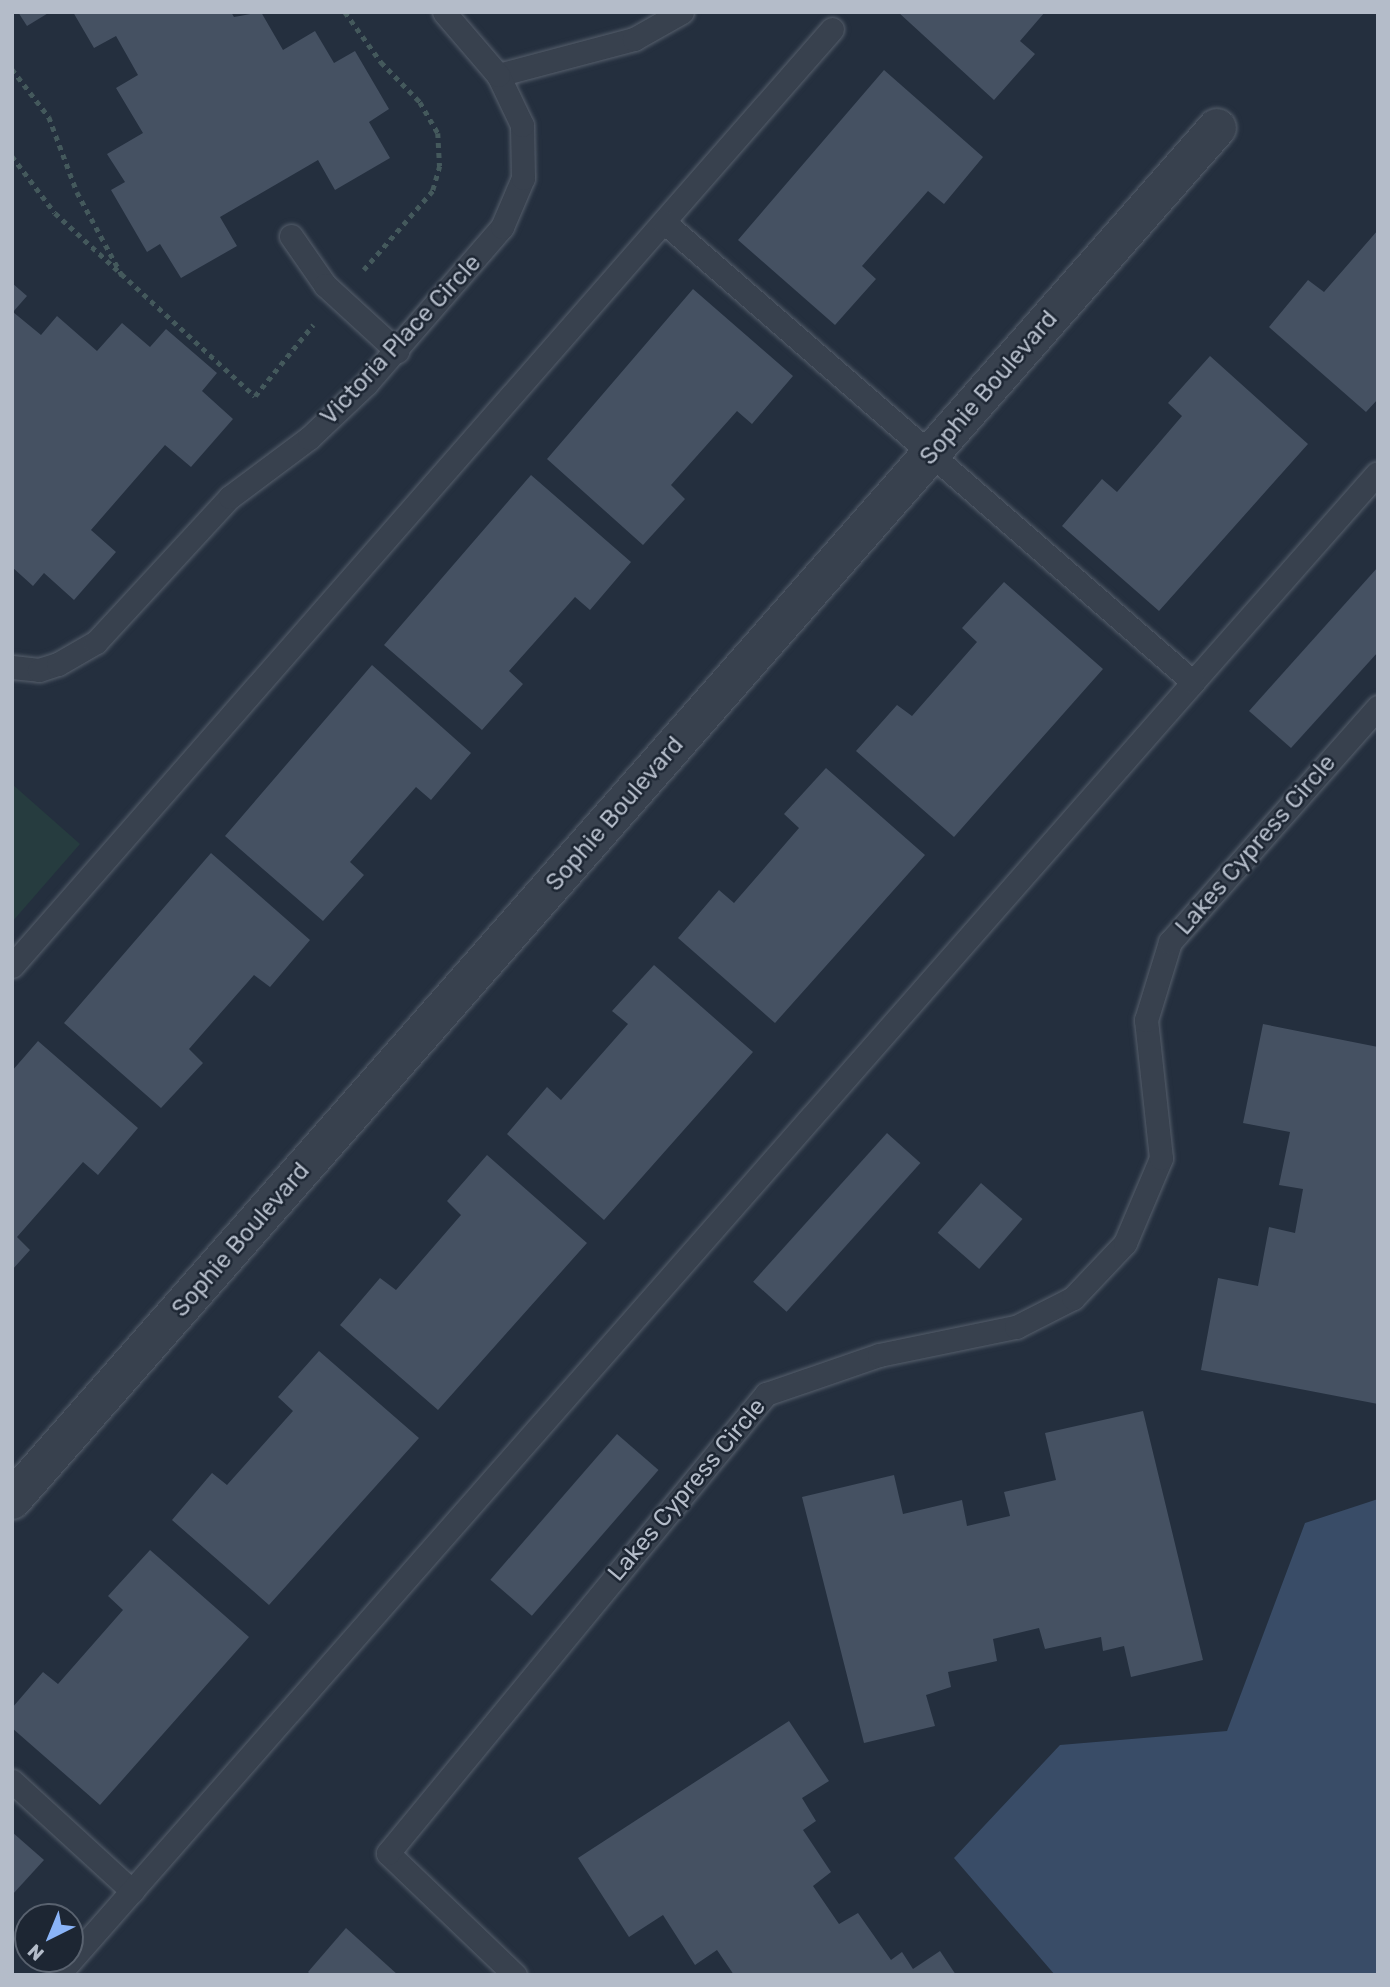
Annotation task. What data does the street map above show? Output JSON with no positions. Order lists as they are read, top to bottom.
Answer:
{
  "streets": {
    "street": ["Sophie Boulevard"],
    "lane": ["Victoria Place Circle", "Lakes Cypress Circle"]
  },
  "north": "bottom left"
}
